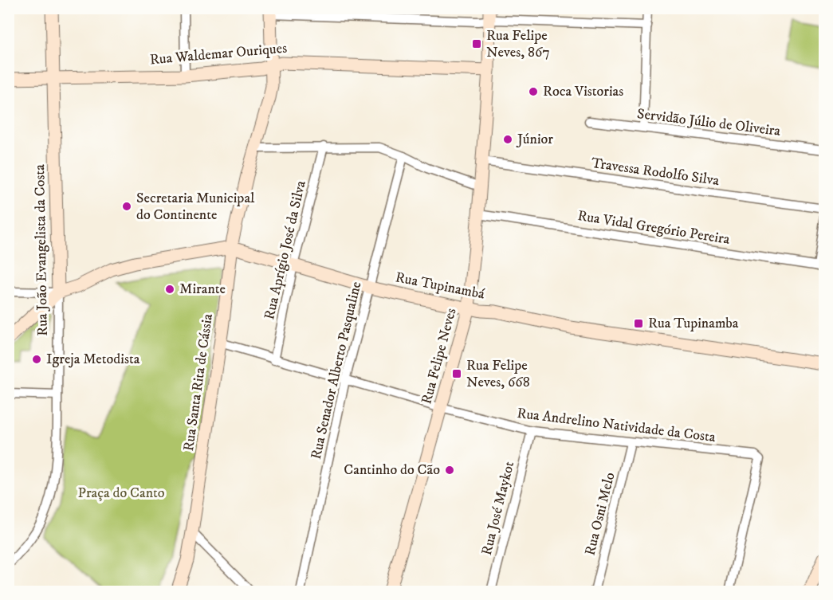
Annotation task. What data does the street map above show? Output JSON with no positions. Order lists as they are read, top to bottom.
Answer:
{
  "streets": {
    "street": [
      "Rua Waldemar Ouriques",
      "Servidão Júlio de Oliveira",
      "Travessa Rodolfo Silva",
      "Rua Vidal Gregório Pereira",
      "Rua João Evangelista da Costa",
      "Rua Aprígio José da Silva",
      "Rua Tupinambá",
      "Rua Felipe Neves",
      "Rua Senador Alberto Pasqualine",
      "Rua Santa Rita de Cássia",
      "Rua Andrelino Natividade da Costa",
      "Rua José Maykot",
      "Rua Osni Melo"
    ]
  },
  "crossings": [
    ["Rua Waldemar Ouriques", "Rua João Evangelista da Costa"],
    ["Rua Waldemar Ouriques", "Rua Felipe Neves"],
    ["Rua Waldemar Ouriques", "Rua Santa Rita de Cássia"],
    ["Travessa Rodolfo Silva", "Rua Felipe Neves"],
    ["Rua Vidal Gregório Pereira", "Rua Felipe Neves"],
    ["Rua João Evangelista da Costa", "Rua Tupinambá"],
    ["Rua Aprígio José da Silva", "Rua Tupinambá"],
    ["Rua Aprígio José da Silva", "Rua Andrelino Natividade da Costa"],
    ["Rua Tupinambá", "Rua Felipe Neves"],
    ["Rua Tupinambá", "Rua Senador Alberto Pasqualine"],
    ["Rua Tupinambá", "Rua Santa Rita de Cássia"],
    ["Rua Felipe Neves", "Rua Andrelino Natividade da Costa"],
    ["Rua Senador Alberto Pasqualine", "Rua Andrelino Natividade da Costa"],
    ["Rua Santa Rita de Cássia", "Rua Andrelino Natividade da Costa"],
    ["Rua Andrelino Natividade da Costa", "Rua José Maykot"],
    ["Rua Andrelino Natividade da Costa", "Rua Osni Melo"]
  ],
  "parks": ["Praça do Canto"],
  "places": {
    "transit": ["Rua Felipe Neves, 867", "Rua Tupinamba", "Rua Felipe Neves, 668"],
    "other": [
      "Roca Vistorias",
      "Júnior",
      "Secretaria Municipal do Continente",
      "Mirante",
      "Igreja Metodista",
      "Cantinho do Cão"
    ]
  }
}
